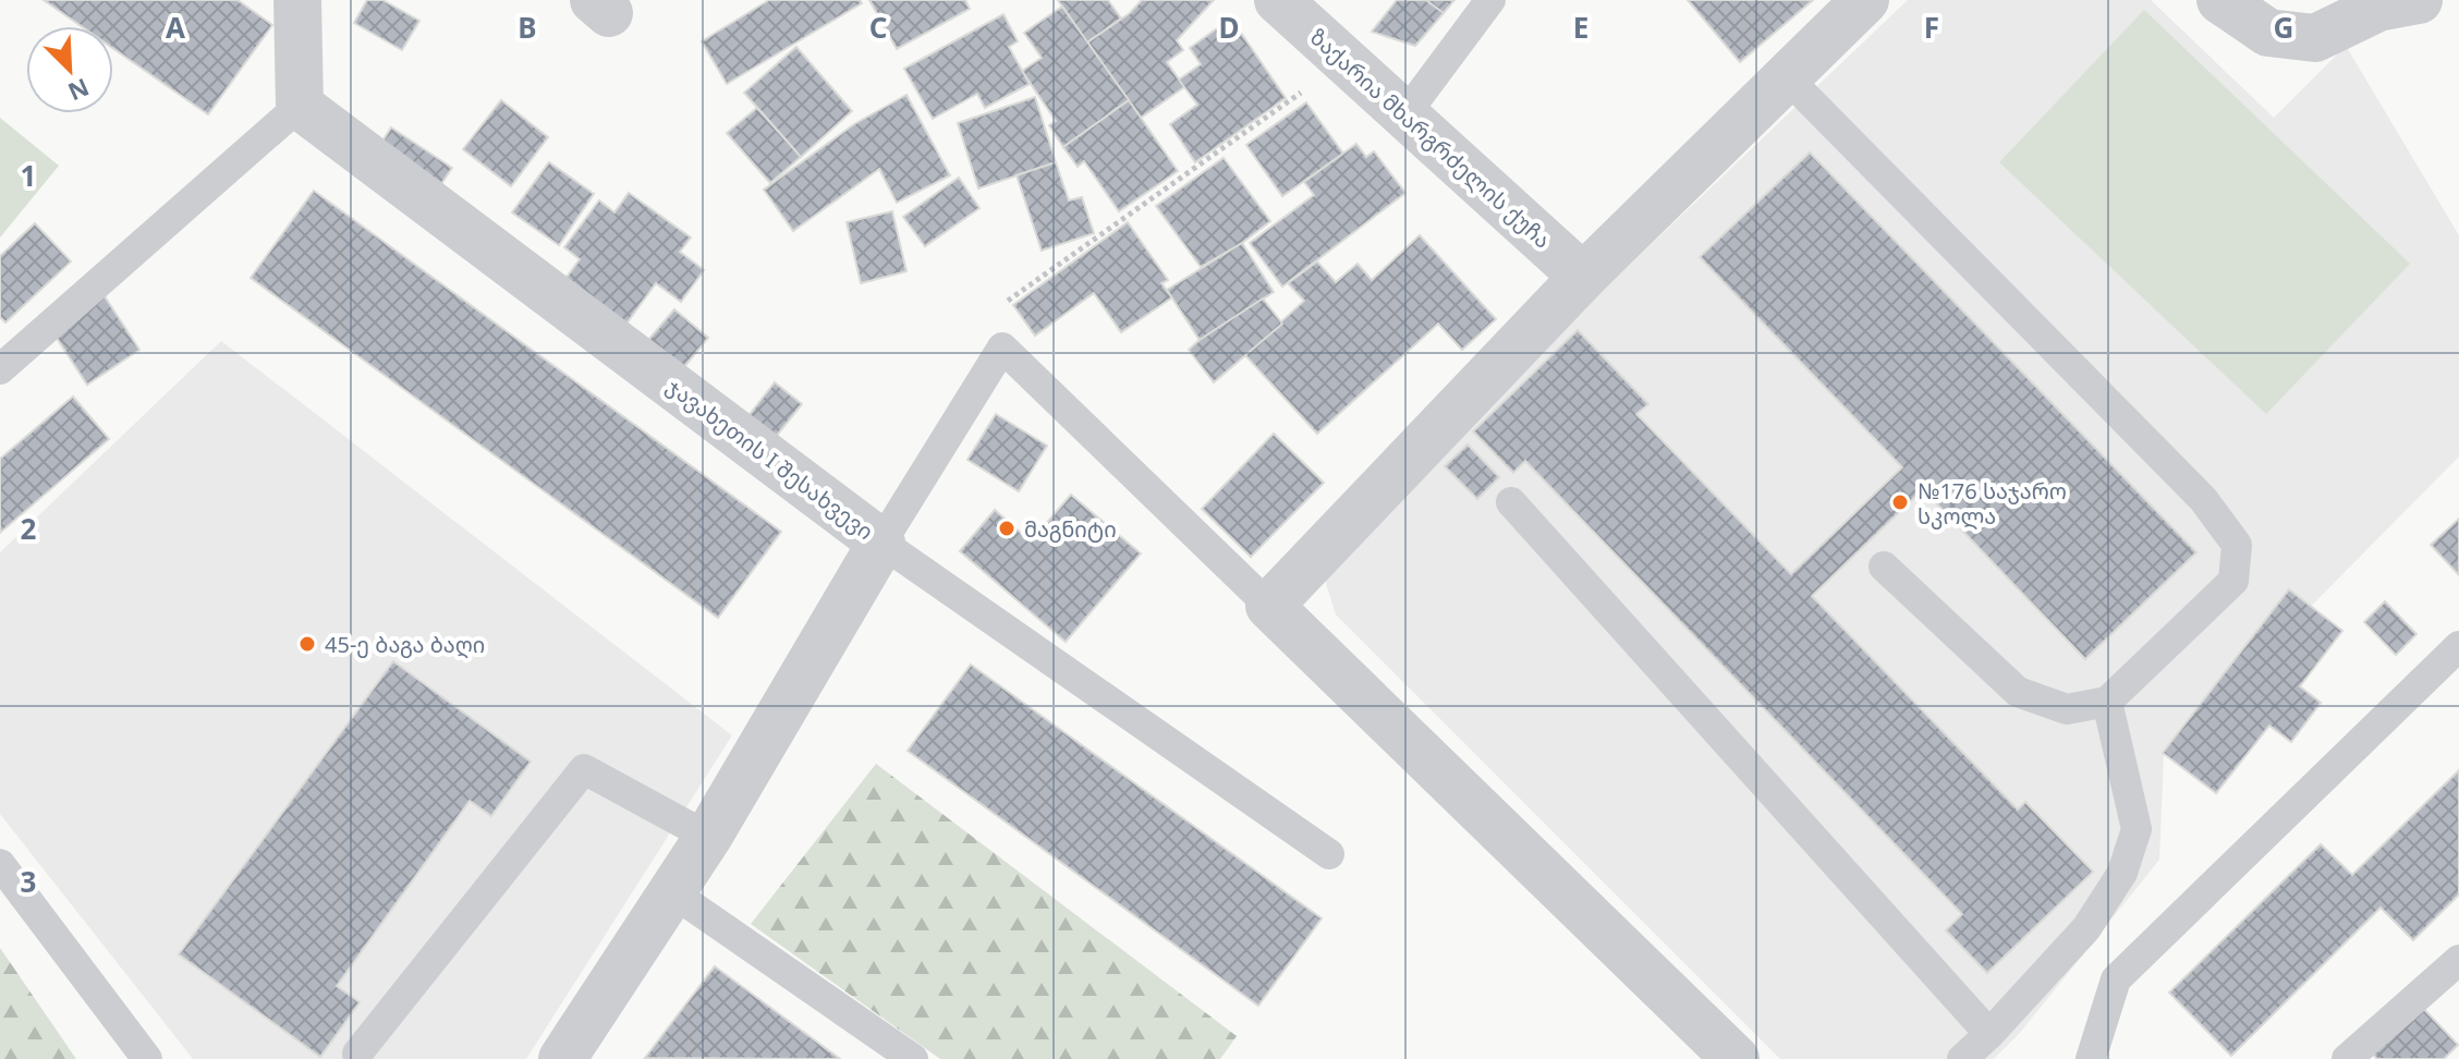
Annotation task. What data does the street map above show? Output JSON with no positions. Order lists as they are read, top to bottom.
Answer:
{
  "streets": {
    "street": ["ზაქარია მხარგრძელის ქუჩა", "ჯავახეთის I შესახვევი"]
  },
  "places": ["№176 საჯარო სკოლა", "მაგნიტი", "45-ე ბაგა ბაღი"],
  "north": "bottom right",
  "grid": {
    "columns": [
      "A",
      "B",
      "C",
      "D",
      "E",
      "F",
      "G"
    ],
    "rows": ["1", "2", "3"]
  }
}
